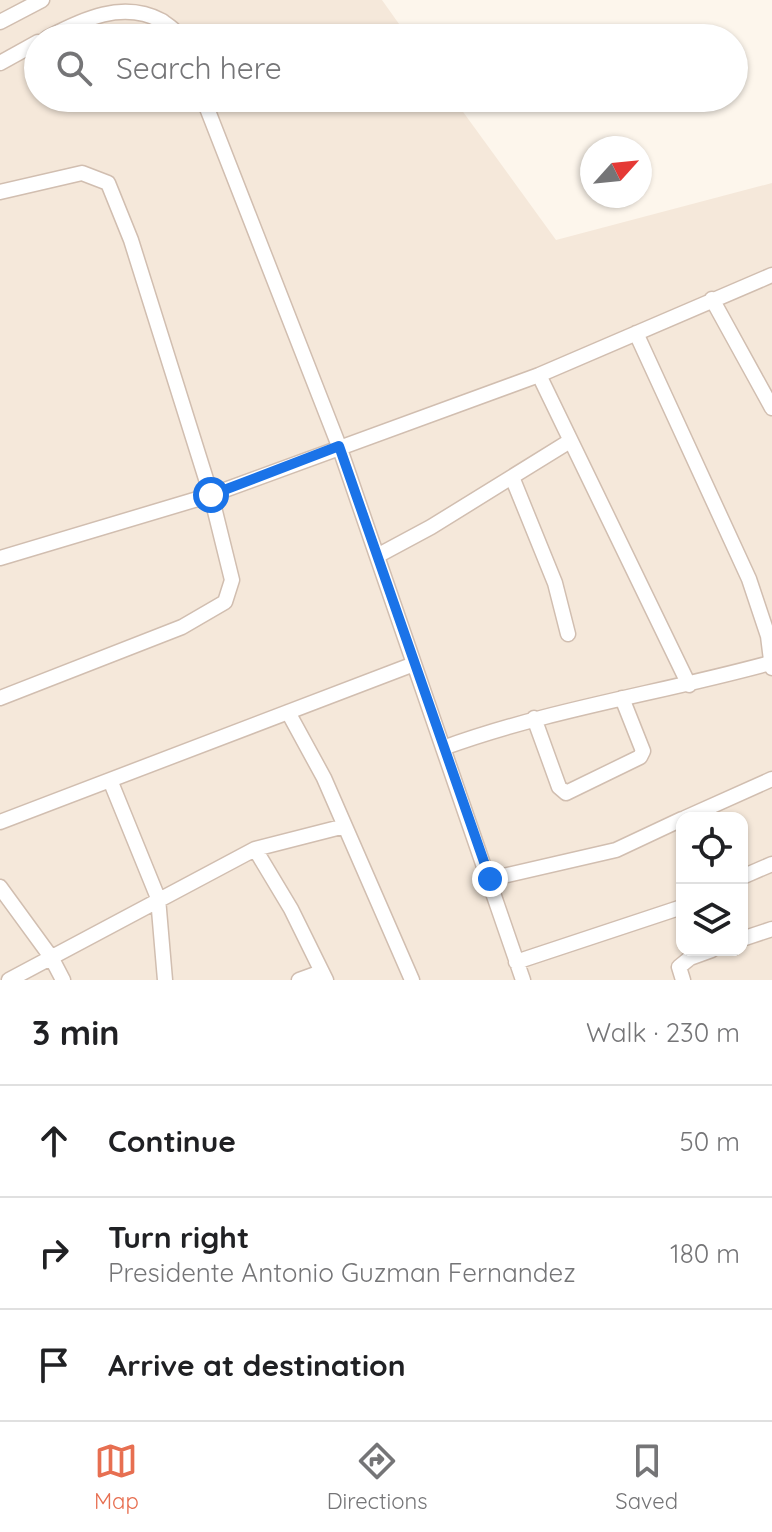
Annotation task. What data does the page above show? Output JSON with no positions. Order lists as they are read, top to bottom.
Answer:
{
  "north": "top right",
  "page": {
    "search": "Search here",
    "heading": ["3 min", "Walk · 230 m"],
    "list": [
      ["Continue", "50 m"],
      ["Turn right", "Presidente Antonio Guzman Fernandez", "180 m"],
      "Arrive at destination"
    ],
    "nav": ["Map", "Directions", "Saved"]
  }
}
